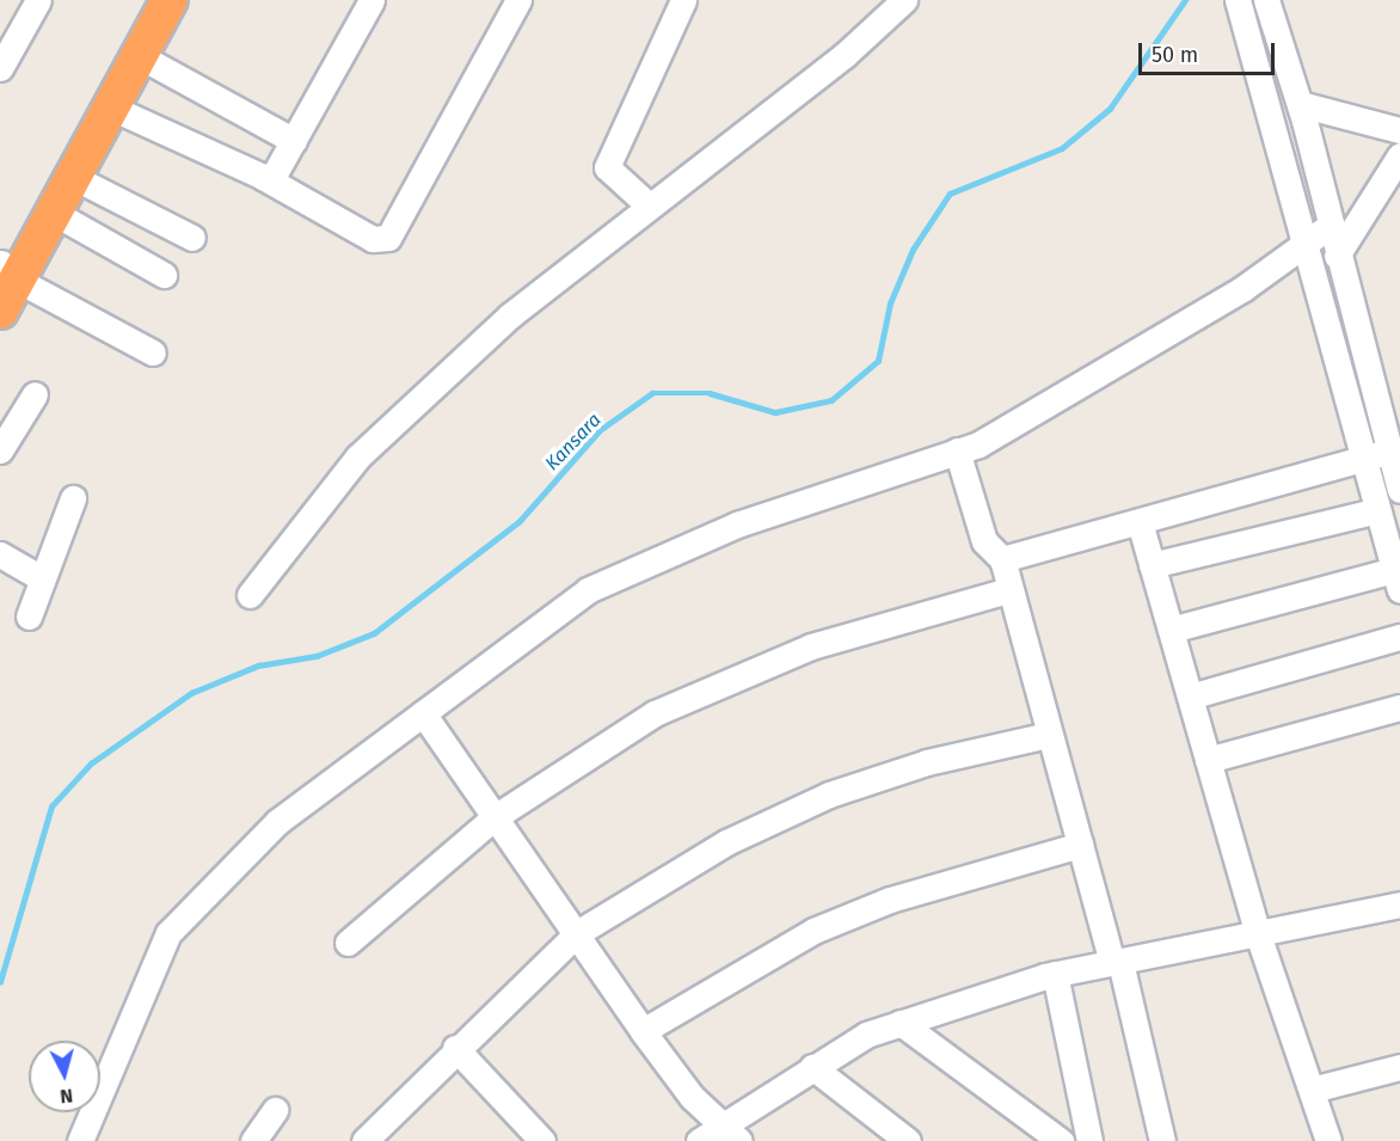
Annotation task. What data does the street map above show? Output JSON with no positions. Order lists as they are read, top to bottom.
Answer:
{
  "water": ["Kansara"],
  "scale_bar": "50 m",
  "north": "bottom"
}
